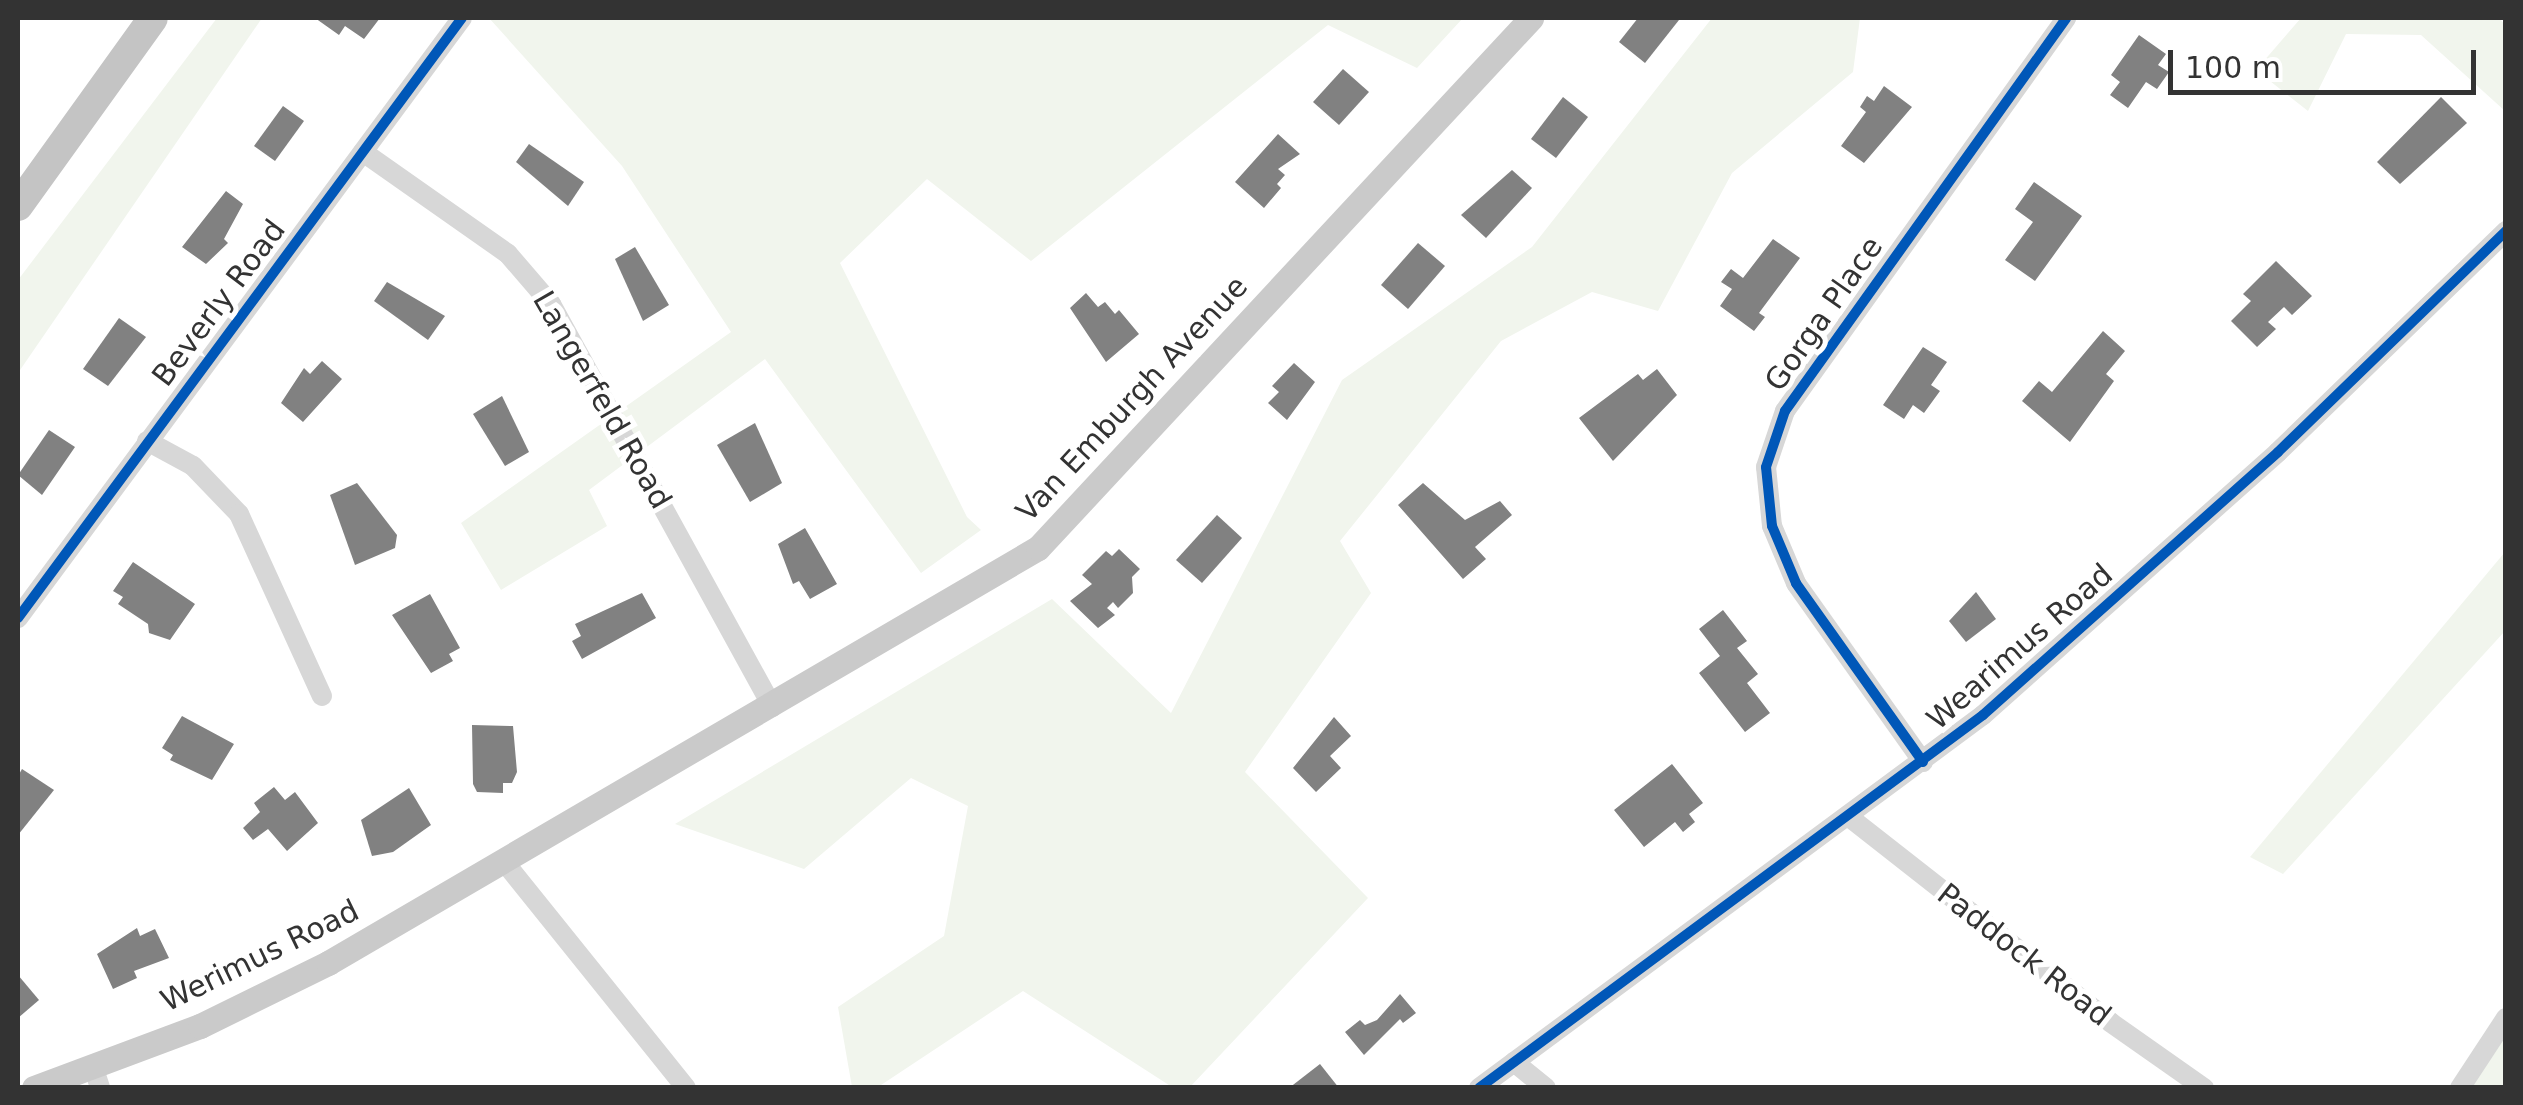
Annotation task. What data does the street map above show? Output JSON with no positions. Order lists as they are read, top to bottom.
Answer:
{
  "streets": {
    "main road": ["Van Emburgh Avenue", "Werimus Road"],
    "street": [
      "Beverly Road",
      "Gorga Place",
      "Langerfeld Road",
      "Wearimus Road",
      "Paddock Road"
    ]
  },
  "crossings": [
    ["Beverly Road", "Langerfeld Road"],
    ["Gorga Place", "Wearimus Road"],
    ["Van Emburgh Avenue", "Langerfeld Road"],
    ["Van Emburgh Avenue", "Werimus Road"],
    ["Wearimus Road", "Paddock Road"]
  ],
  "scale_bar": "100 m"
}
